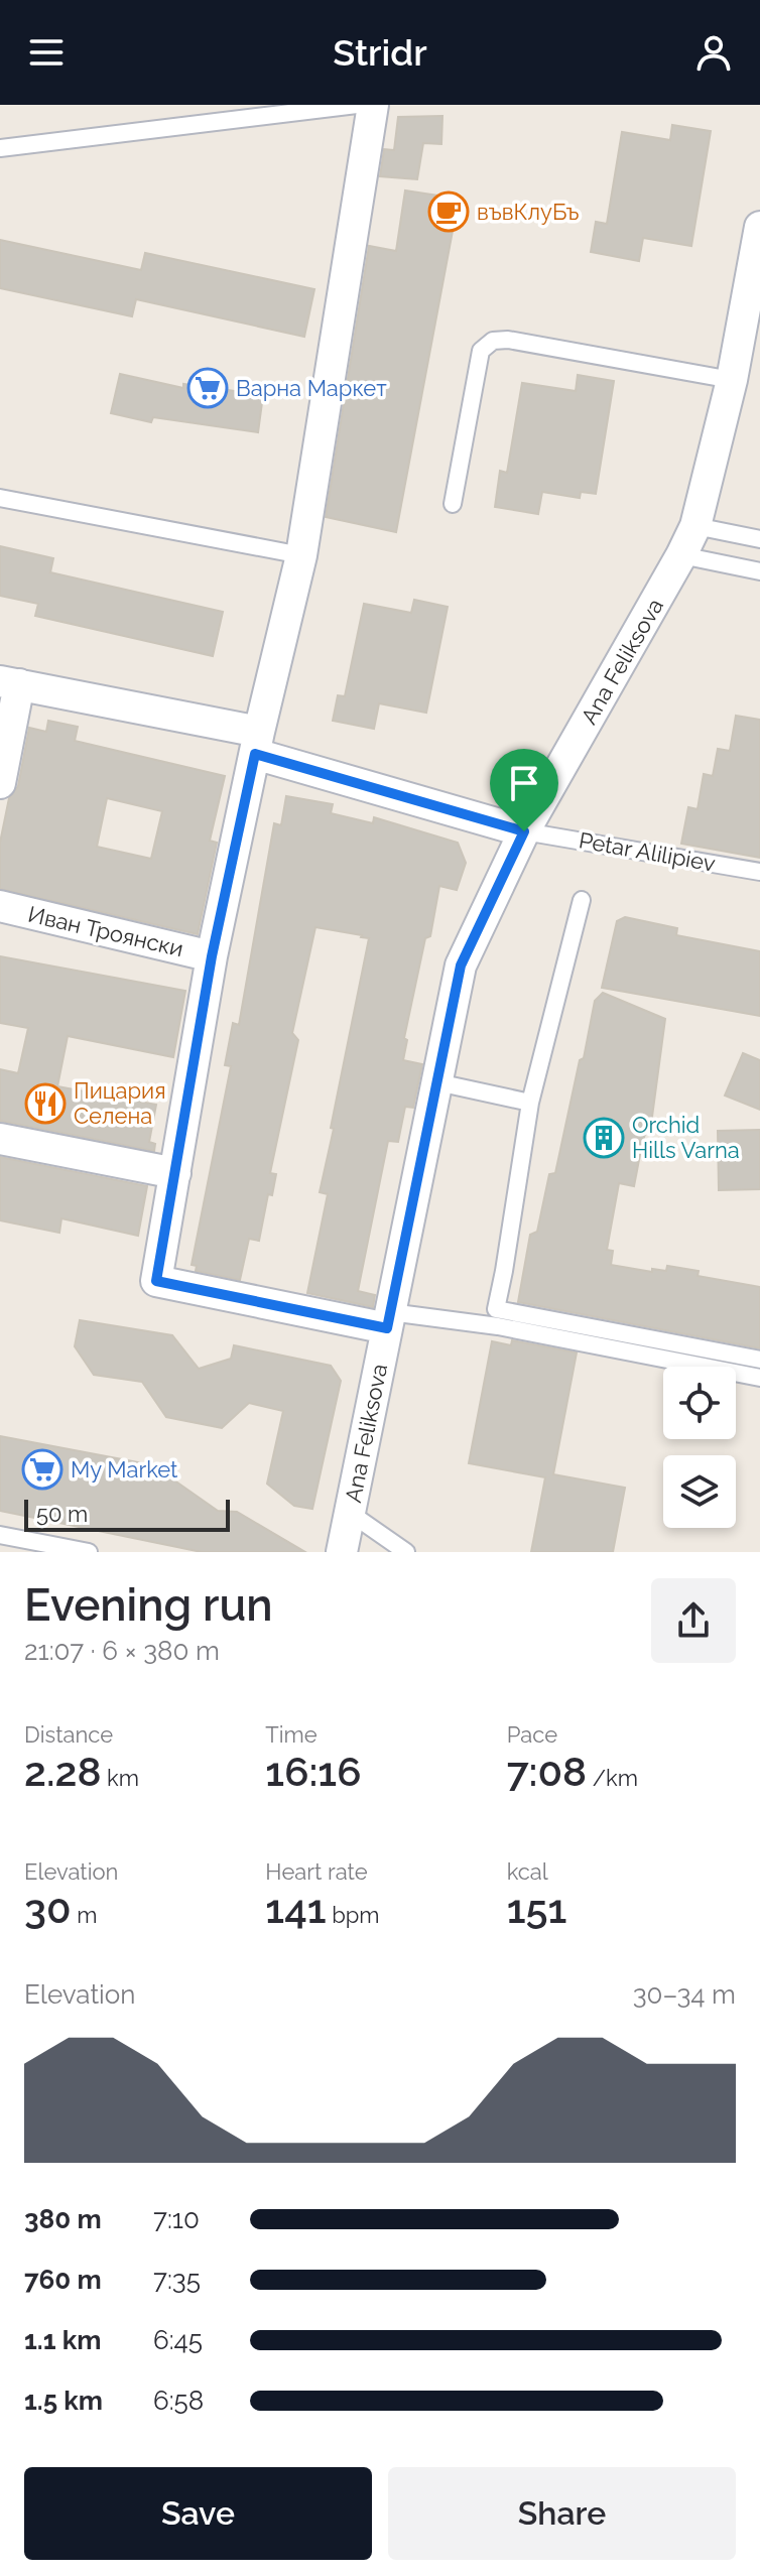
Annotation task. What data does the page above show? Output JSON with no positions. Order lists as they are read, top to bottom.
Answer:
{
  "streets": {
    "street": ["Ana Feliksova", "Petar Alilipiev", "Иван Троянски"]
  },
  "crossings": [
    ["Ana Feliksova", "Petar Alilipiev"]
  ],
  "places": {
    "cafe": ["въвКлуБъ"],
    "supermarket": ["Варна Маркет", "My Market"],
    "restaurant": ["Пицария Селена"],
    "building": ["Orchid Hills Varna"]
  },
  "scale_bar": "50 m",
  "page": {
    "header": "Stridr",
    "scale": "50 m",
    "heading": ["Evening run", "21:07 · 6 × 380 m"],
    "stats": [
      ["Distance", "2.28 km"],
      ["Time", "16:16"],
      ["Pace", "7:08 /km"],
      ["Elevation", "30 m"],
      ["Heart rate", "141 bpm"],
      ["kcal", "151"]
    ],
    "chart": ["Elevation", "30–34 m"],
    "list": [
      {
        "name": "380 m",
        "note": "7:10"
      },
      {
        "name": "760 m",
        "note": "7:35"
      },
      {
        "name": "1.1 km",
        "note": "6:45"
      },
      {
        "name": "1.5 km",
        "note": "6:58"
      }
    ],
    "buttons": ["Save", "Share"]
  }
}
